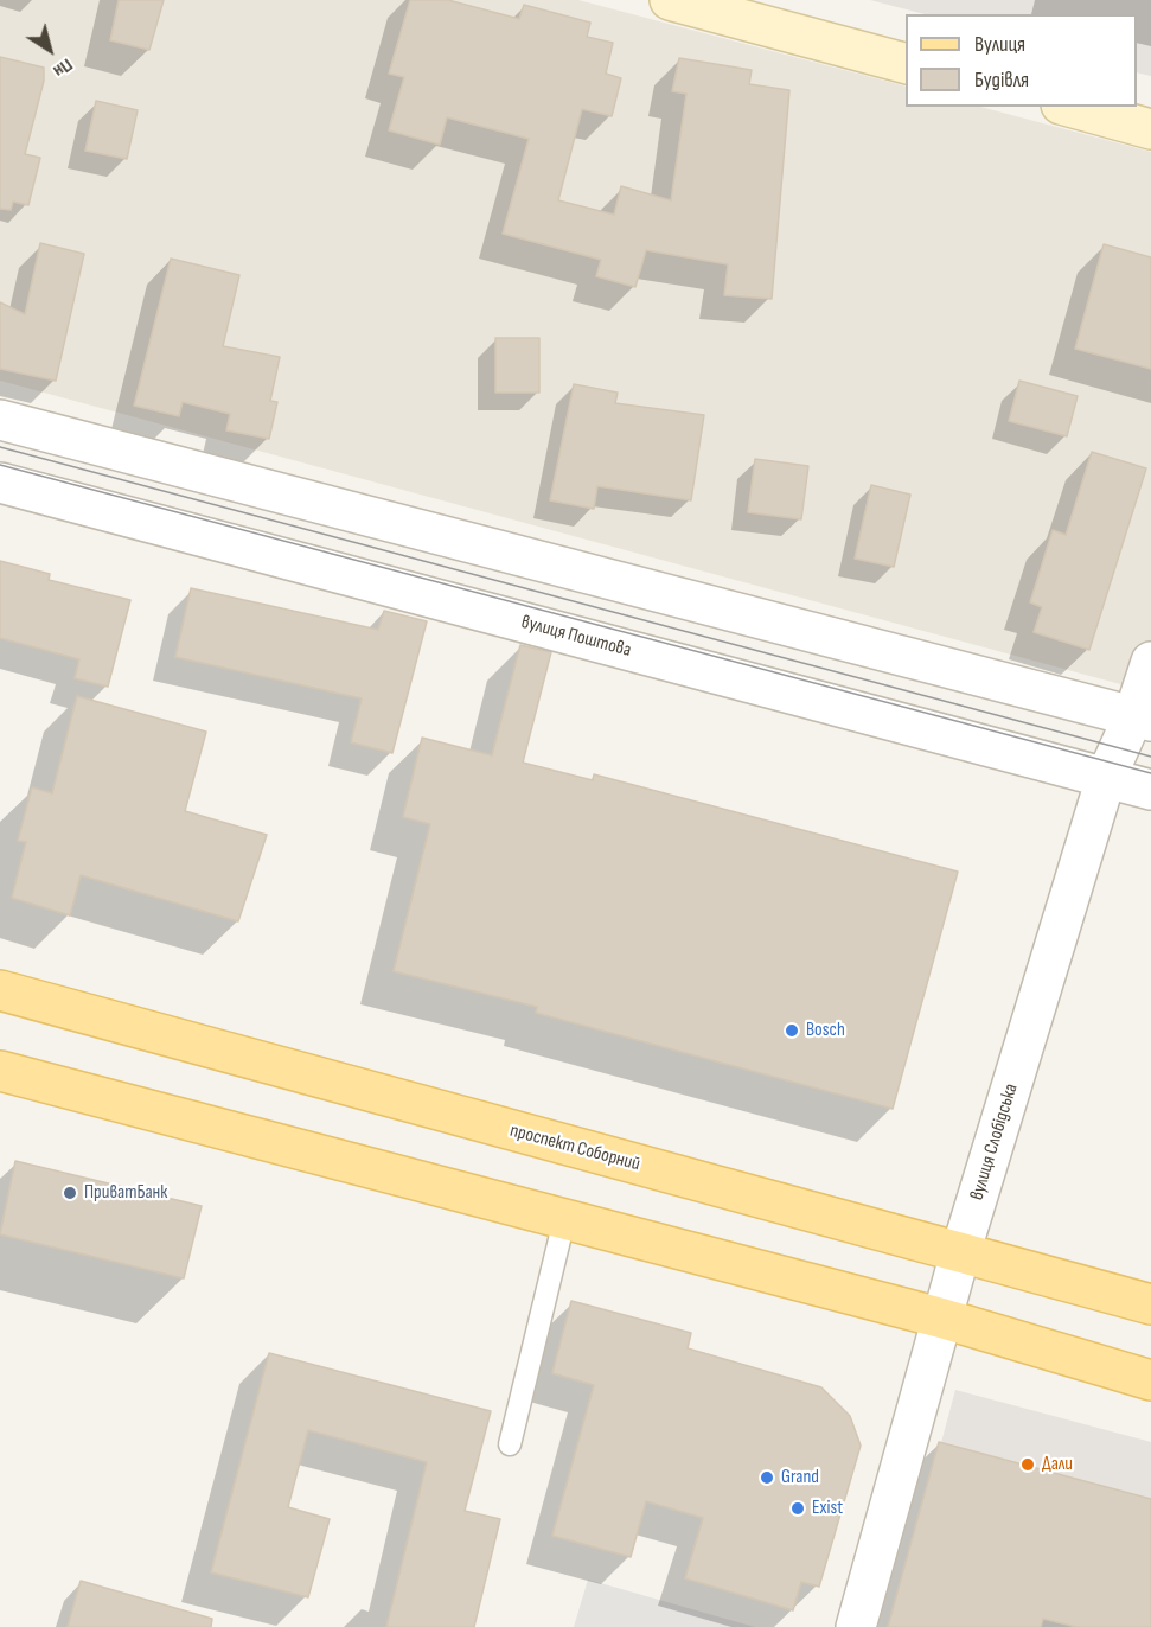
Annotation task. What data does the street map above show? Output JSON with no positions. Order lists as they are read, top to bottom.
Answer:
{
  "streets": {
    "main road": ["проспект Соборний"],
    "street": ["вулиця Поштова", "вулиця Слобідська"]
  },
  "crossings": [
    ["вулиця Поштова", "вулиця Слобідська"],
    ["вулиця Слобідська", "проспект Соборний"]
  ],
  "places": [
    "Bosch",
    "ПриватБанк",
    "Дали",
    "Grand",
    "Exist"
  ],
  "legend": ["Вулиця", "Будівля"],
  "north": "bottom right"
}
